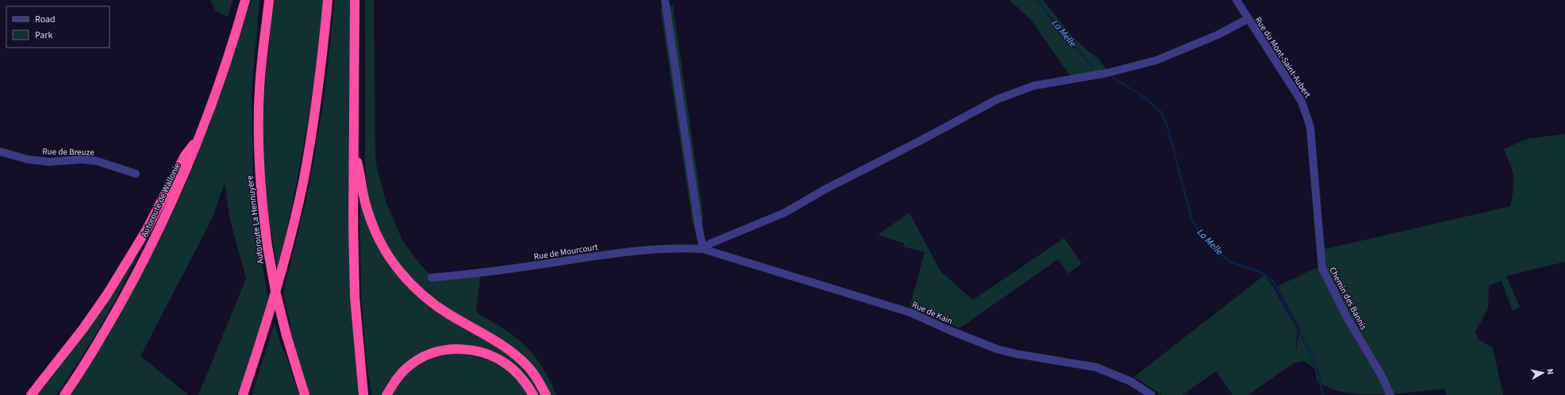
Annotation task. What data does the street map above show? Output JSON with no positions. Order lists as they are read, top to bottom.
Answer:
{
  "streets": {
    "highway": ["Autoroute de Wallonie", "Autoroute La Hennuyère"],
    "street": [
      "Rue du Mont-Saint-Aubert",
      "Rue de Breuze",
      "Rue de Mourcourt",
      "Chemin des Bannis",
      "Rue de Kain"
    ]
  },
  "crossings": [
    ["Rue du Mont-Saint-Aubert", "Chemin des Bannis"],
    ["Rue de Mourcourt", "Rue de Kain"]
  ],
  "water": ["La Melle"],
  "legend": ["Road", "Park"],
  "north": "right"
}
